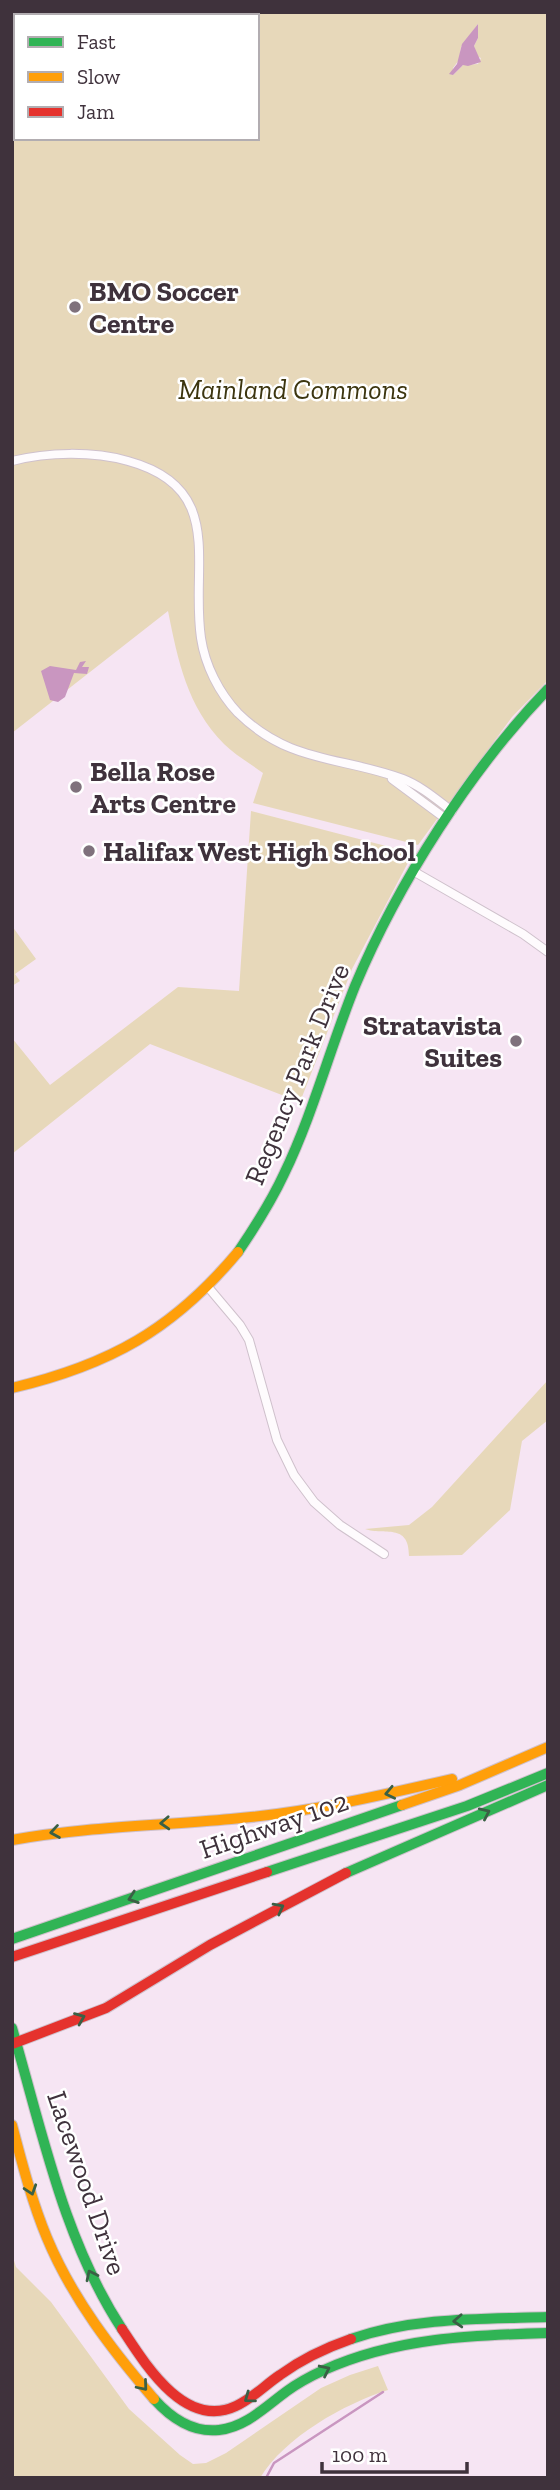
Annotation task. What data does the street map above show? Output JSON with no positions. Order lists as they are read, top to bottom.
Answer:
{
  "streets": {
    "main road": ["Regency Park Drive", "Highway 102", "Lacewood Drive"]
  },
  "parks": ["Mainland Commons"],
  "places": [
    "BMO Soccer Centre",
    "Bella Rose Arts Centre",
    "Halifax West High School",
    "Stratavista Suites"
  ],
  "legend": ["Fast", "Slow", "Jam"],
  "scale_bar": "100 m"
}
